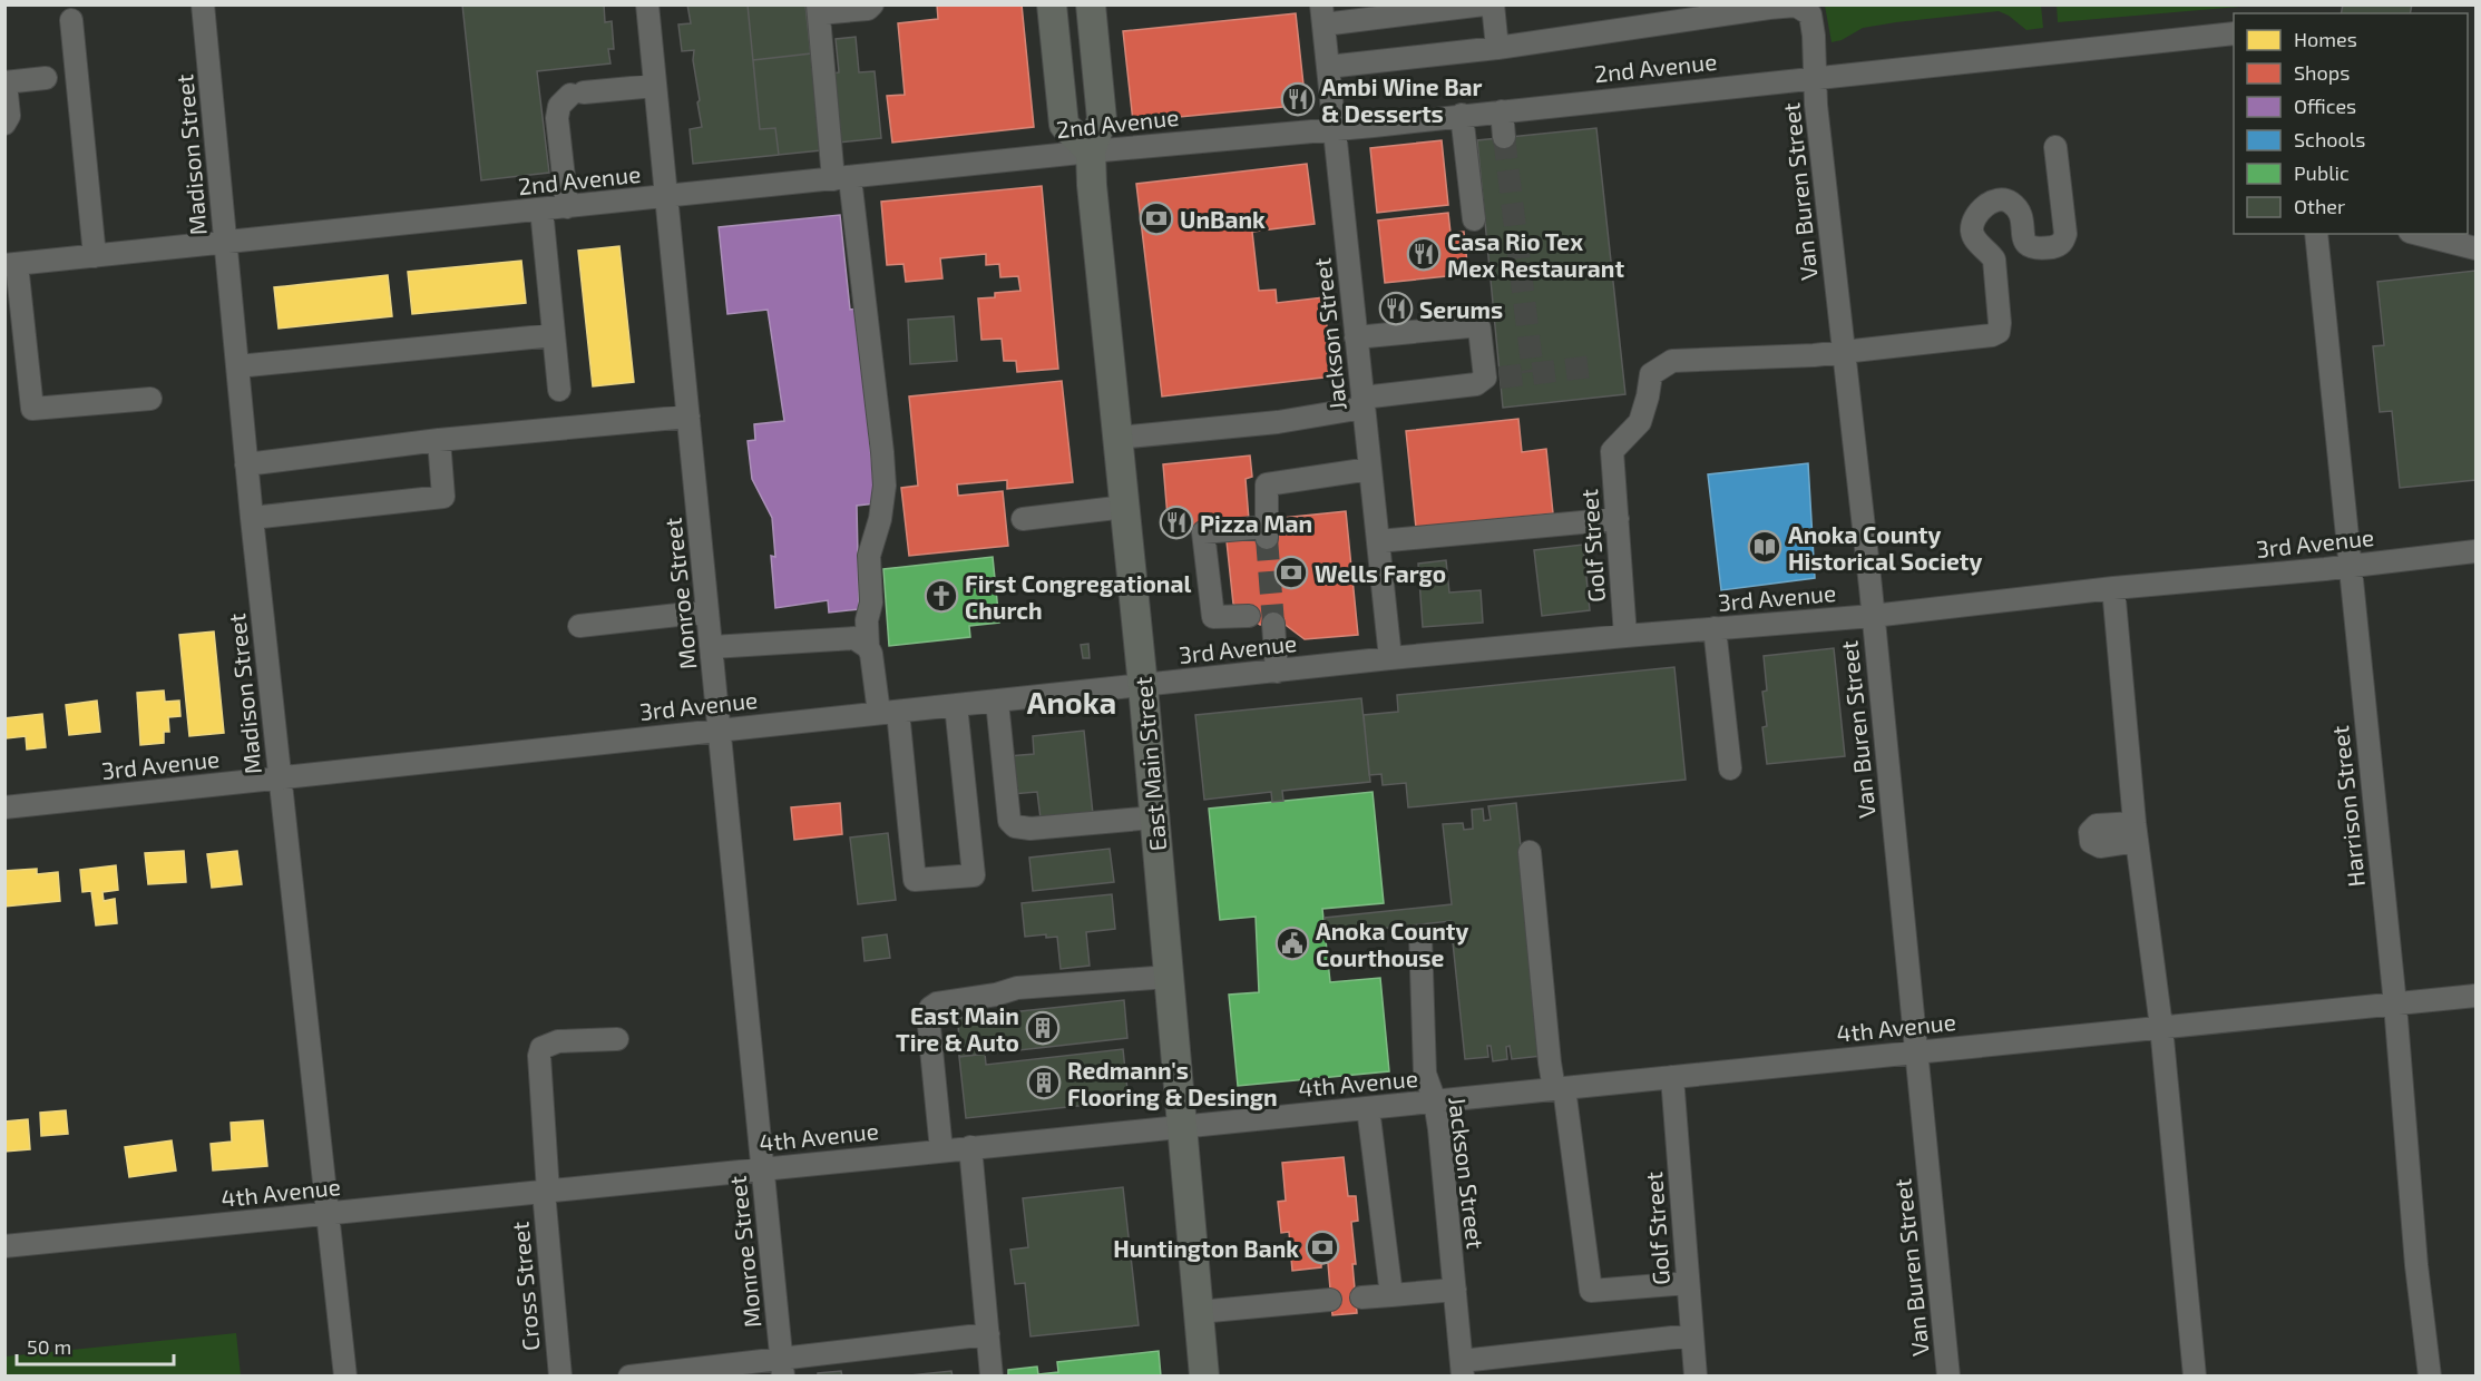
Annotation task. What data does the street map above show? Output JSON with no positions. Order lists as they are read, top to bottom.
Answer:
{
  "streets": {
    "main road": ["East Main Street"],
    "street": [
      "2nd Avenue",
      "Madison Street",
      "Van Buren Street",
      "Jackson Street",
      "3rd Avenue",
      "Golf Street",
      "Monroe Street",
      "Harrison Street",
      "4th Avenue",
      "Cross Street"
    ]
  },
  "crossings": [
    ["2nd Avenue", "Madison Street"],
    ["2nd Avenue", "Van Buren Street"],
    ["2nd Avenue", "Jackson Street"],
    ["2nd Avenue", "Monroe Street"],
    ["2nd Avenue", "East Main Street"],
    ["Madison Street", "3rd Avenue"],
    ["Madison Street", "4th Avenue"],
    ["Van Buren Street", "3rd Avenue"],
    ["Van Buren Street", "Golf Street"],
    ["Van Buren Street", "4th Avenue"],
    ["Jackson Street", "3rd Avenue"],
    ["Jackson Street", "4th Avenue"],
    ["3rd Avenue", "Golf Street"],
    ["3rd Avenue", "Monroe Street"],
    ["3rd Avenue", "East Main Street"],
    ["3rd Avenue", "Harrison Street"],
    ["Golf Street", "4th Avenue"],
    ["Monroe Street", "4th Avenue"],
    ["East Main Street", "4th Avenue"],
    ["Harrison Street", "4th Avenue"],
    ["4th Avenue", "Cross Street"]
  ],
  "districts": ["Anoka"],
  "places": {
    "restaurant": [
      "Ambi Wine Bar & Desserts",
      "Casa Rio Tex Mex Restaurant",
      "Serums",
      "Pizza Man"
    ],
    "bank": ["UnBank", "Wells Fargo", "Huntington Bank"],
    "library": ["Anoka County Historical Society"],
    "church": ["First Congregational Church"],
    "public building": ["Anoka County Courthouse"],
    "building": ["East Main Tire & Auto", "Redmann's Flooring & Desingn"]
  },
  "legend": [
    "Homes",
    "Shops",
    "Offices",
    "Schools",
    "Public",
    "Other"
  ],
  "scale_bar": "50 m"
}
